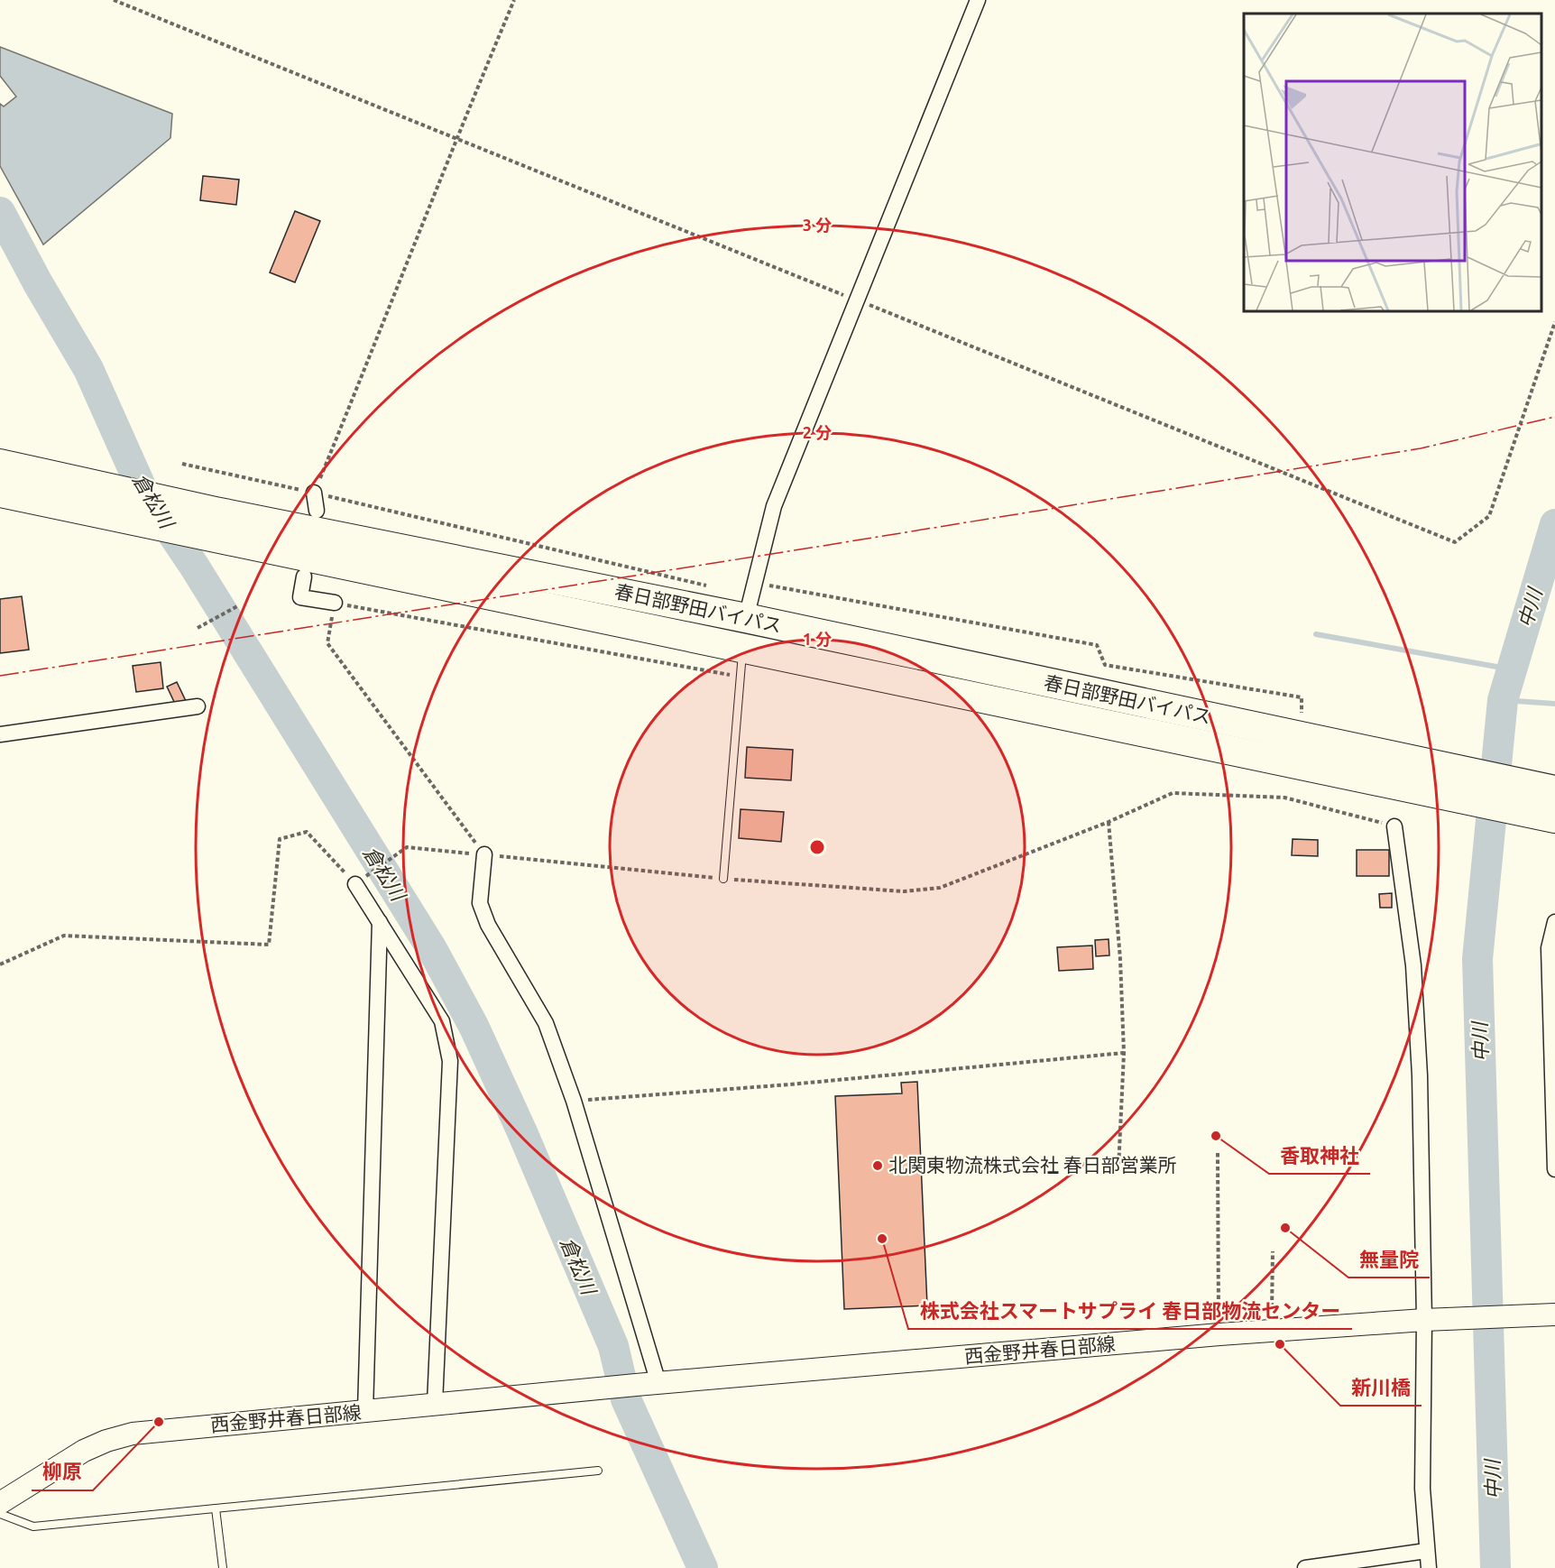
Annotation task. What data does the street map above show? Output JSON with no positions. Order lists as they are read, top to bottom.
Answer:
{
  "streets": {
    "highway": ["春日部野田バイパス"],
    "main road": ["西金野井春日部線"]
  },
  "water": ["倉松川", "中川"],
  "places": [
    "香取神社",
    "北関東物流株式会社 春日部営業所",
    "無量院",
    "株式会社スマートサプライ 春日部物流センター",
    "新川橋",
    "柳原"
  ],
  "rings": ["3 分", "2 分", "1 分"]
}
